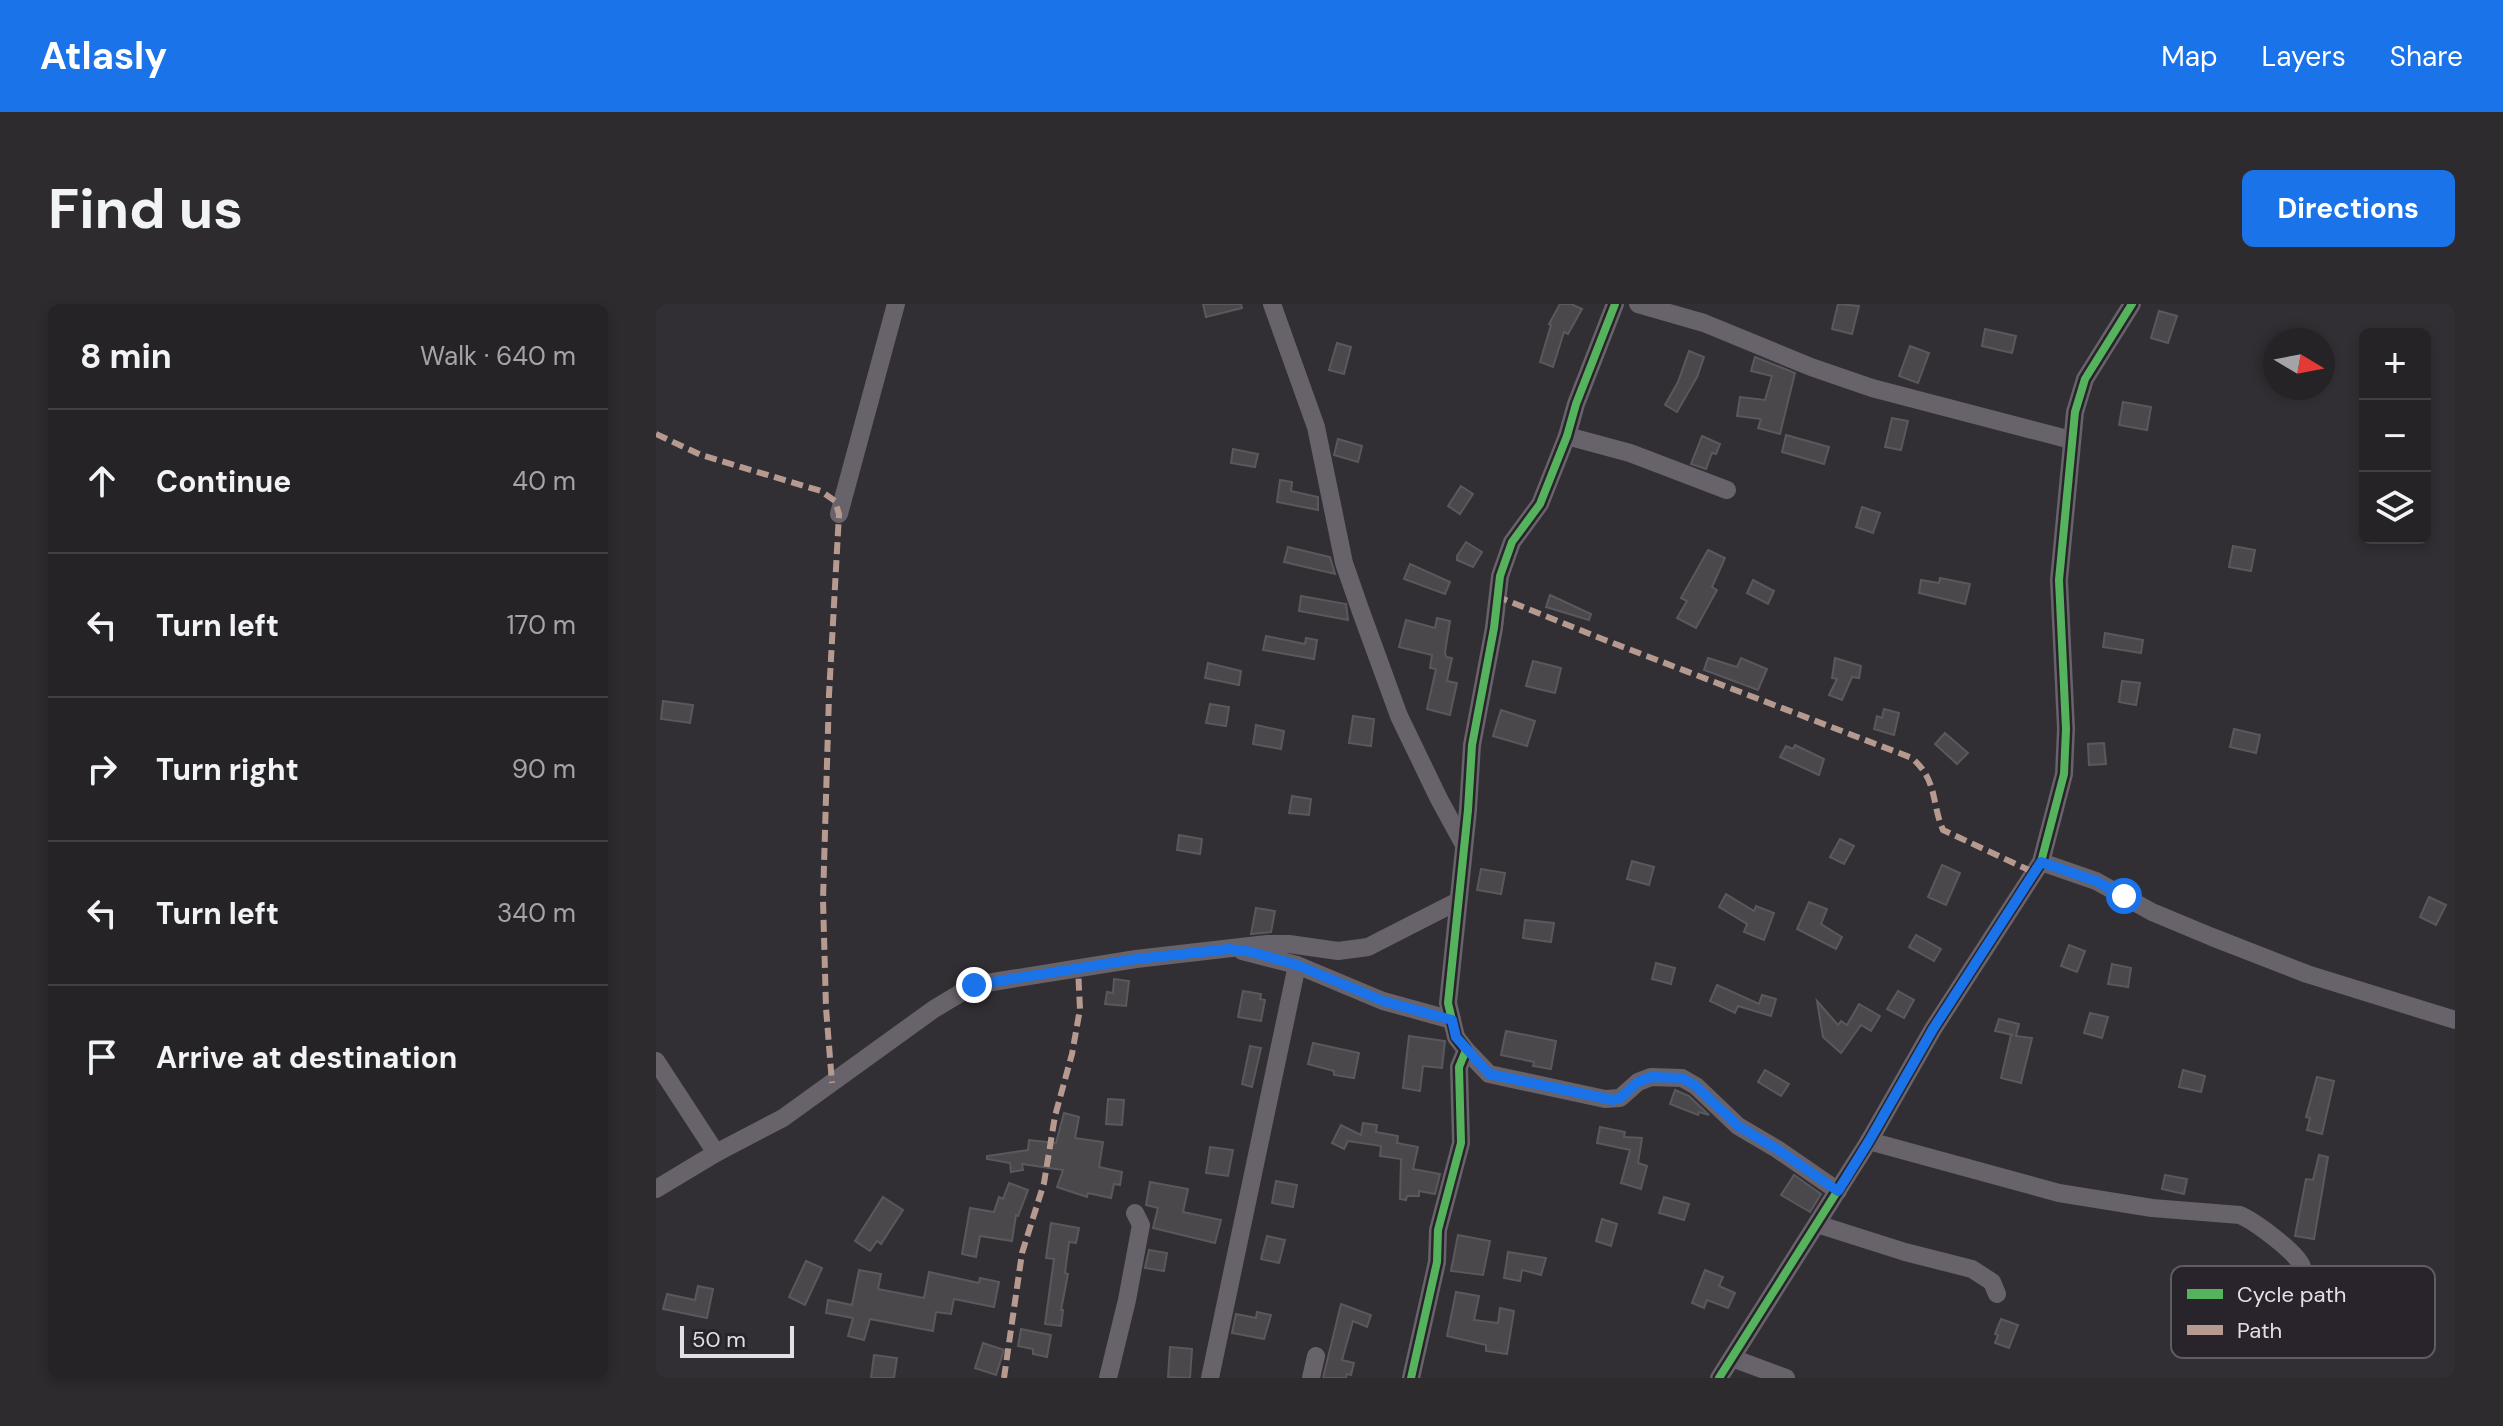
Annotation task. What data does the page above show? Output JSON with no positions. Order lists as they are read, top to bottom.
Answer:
{
  "legend": ["Cycle path", "Path"],
  "scale_bar": "50 m",
  "north": "right",
  "page": {
    "header": "Atlasly",
    "nav": ["Map", "Layers", "Share"],
    "buttons": "Directions",
    "title": "Find us",
    "heading": ["8 min", "Walk · 640 m"],
    "map_buttons": ["+", "−"],
    "list": [
      ["Continue", "40 m"],
      ["Turn left", "170 m"],
      ["Turn right", "90 m"],
      ["Turn left", "340 m"],
      "Arrive at destination"
    ],
    "scale": "50 m"
  }
}
